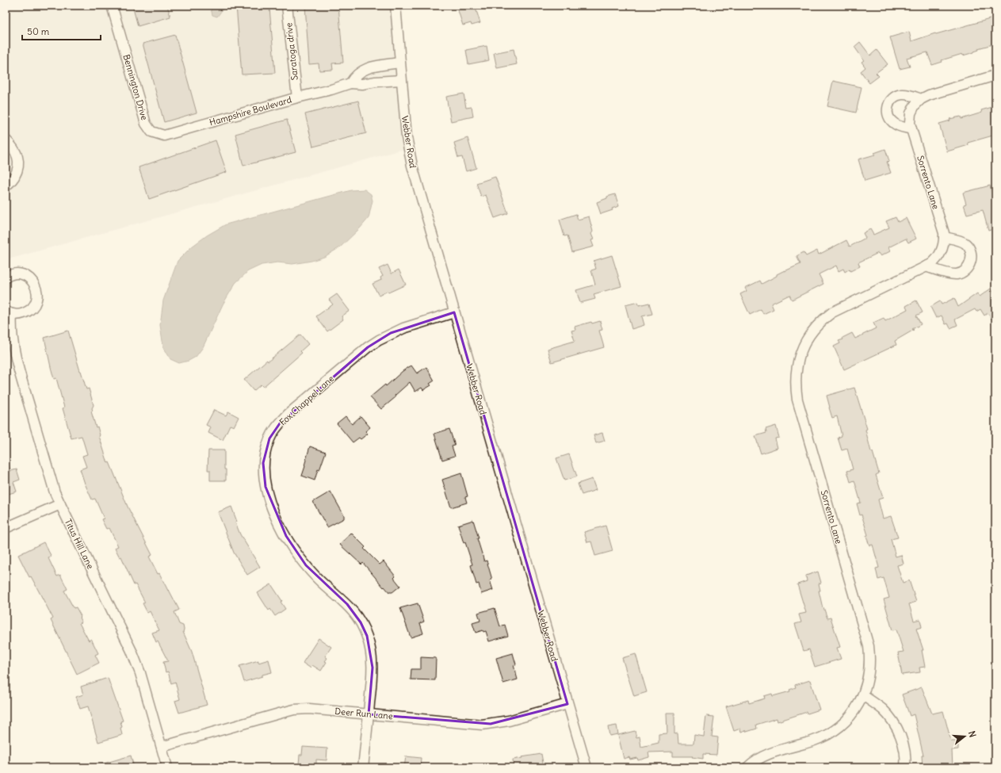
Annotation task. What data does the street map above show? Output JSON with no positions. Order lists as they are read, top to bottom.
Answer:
{
  "streets": {
    "street": [
      "Saratoga drive",
      "Bennington Drive",
      "Hampshire Boulevard",
      "Webber Road",
      "Sorrento Lane",
      "Fox Chappel Lane",
      "Titus Hill Lane",
      "Deer Run Lane"
    ]
  },
  "crossings": [
    ["Saratoga drive", "Hampshire Boulevard"],
    ["Bennington Drive", "Hampshire Boulevard"],
    ["Hampshire Boulevard", "Webber Road"],
    ["Webber Road", "Fox Chappel Lane"],
    ["Webber Road", "Deer Run Lane"],
    ["Fox Chappel Lane", "Deer Run Lane"],
    ["Titus Hill Lane", "Deer Run Lane"]
  ],
  "scale_bar": "50 m",
  "north": "right"
}
